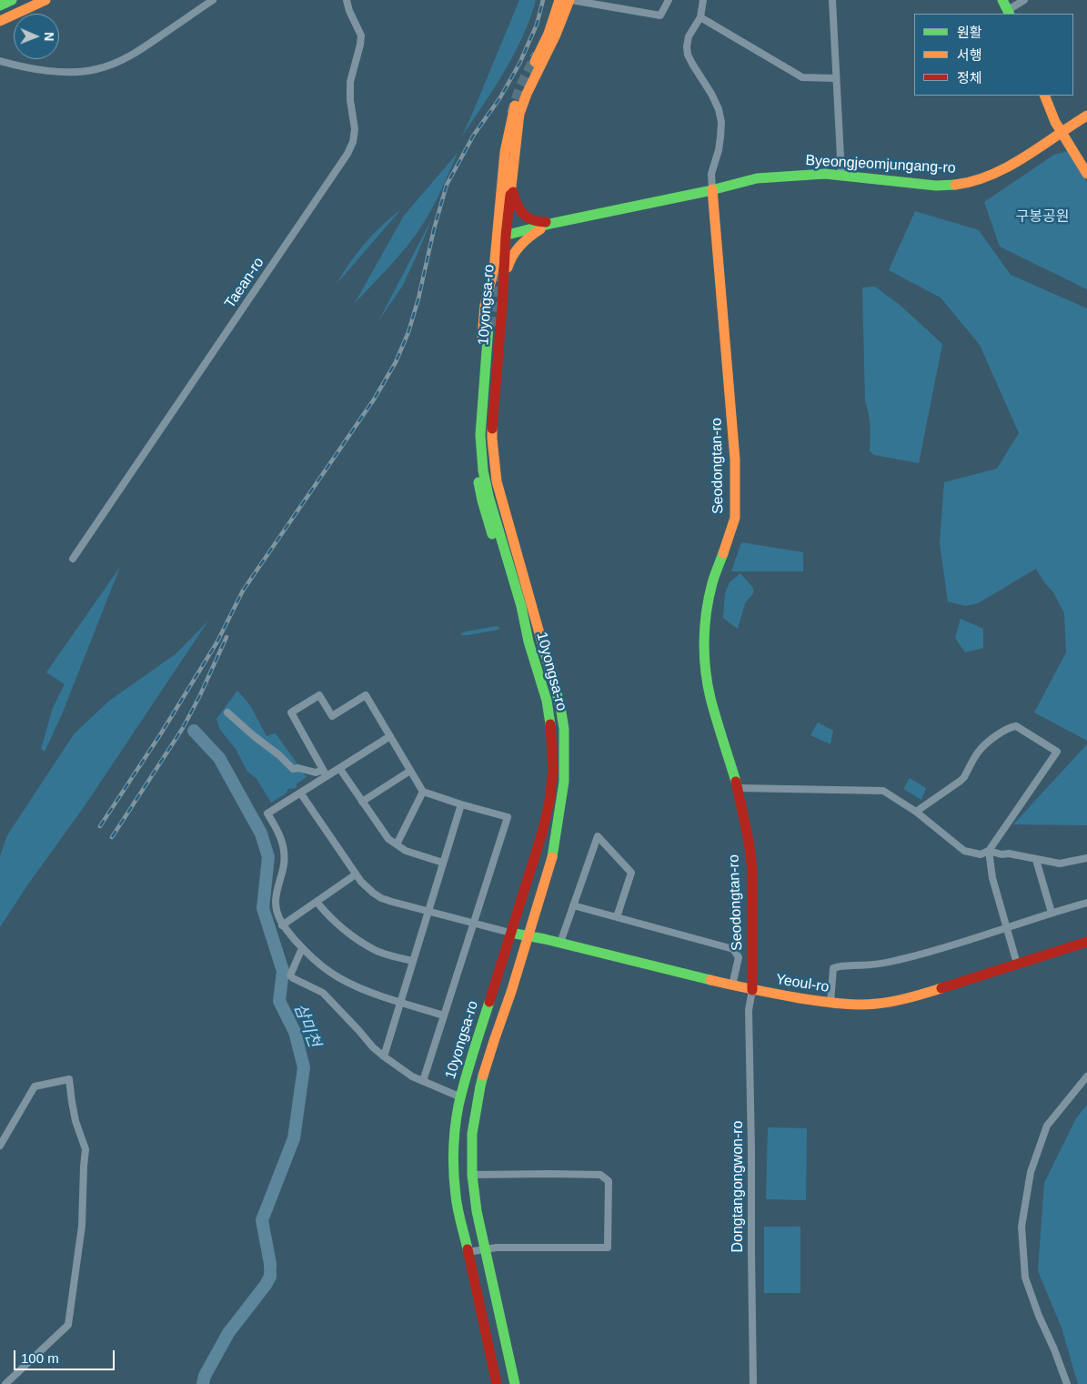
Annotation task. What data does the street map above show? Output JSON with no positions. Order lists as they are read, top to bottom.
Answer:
{
  "streets": {
    "street": [
      "Byeongjeomjungang-ro",
      "Taean-ro",
      "10yongsa-ro",
      "Seodongtan-ro",
      "Yeoul-ro",
      "Dongtangongwon-ro"
    ]
  },
  "crossings": [
    ["Byeongjeomjungang-ro", "10yongsa-ro"],
    ["Byeongjeomjungang-ro", "Seodongtan-ro"],
    ["10yongsa-ro", "Yeoul-ro"],
    ["Seodongtan-ro", "Yeoul-ro"],
    ["Seodongtan-ro", "Dongtangongwon-ro"],
    ["Yeoul-ro", "Dongtangongwon-ro"]
  ],
  "water": ["삼미천"],
  "parks": ["구봉공원"],
  "legend": ["원활", "서행", "정체"],
  "scale_bar": "100 m",
  "north": "right"
}
